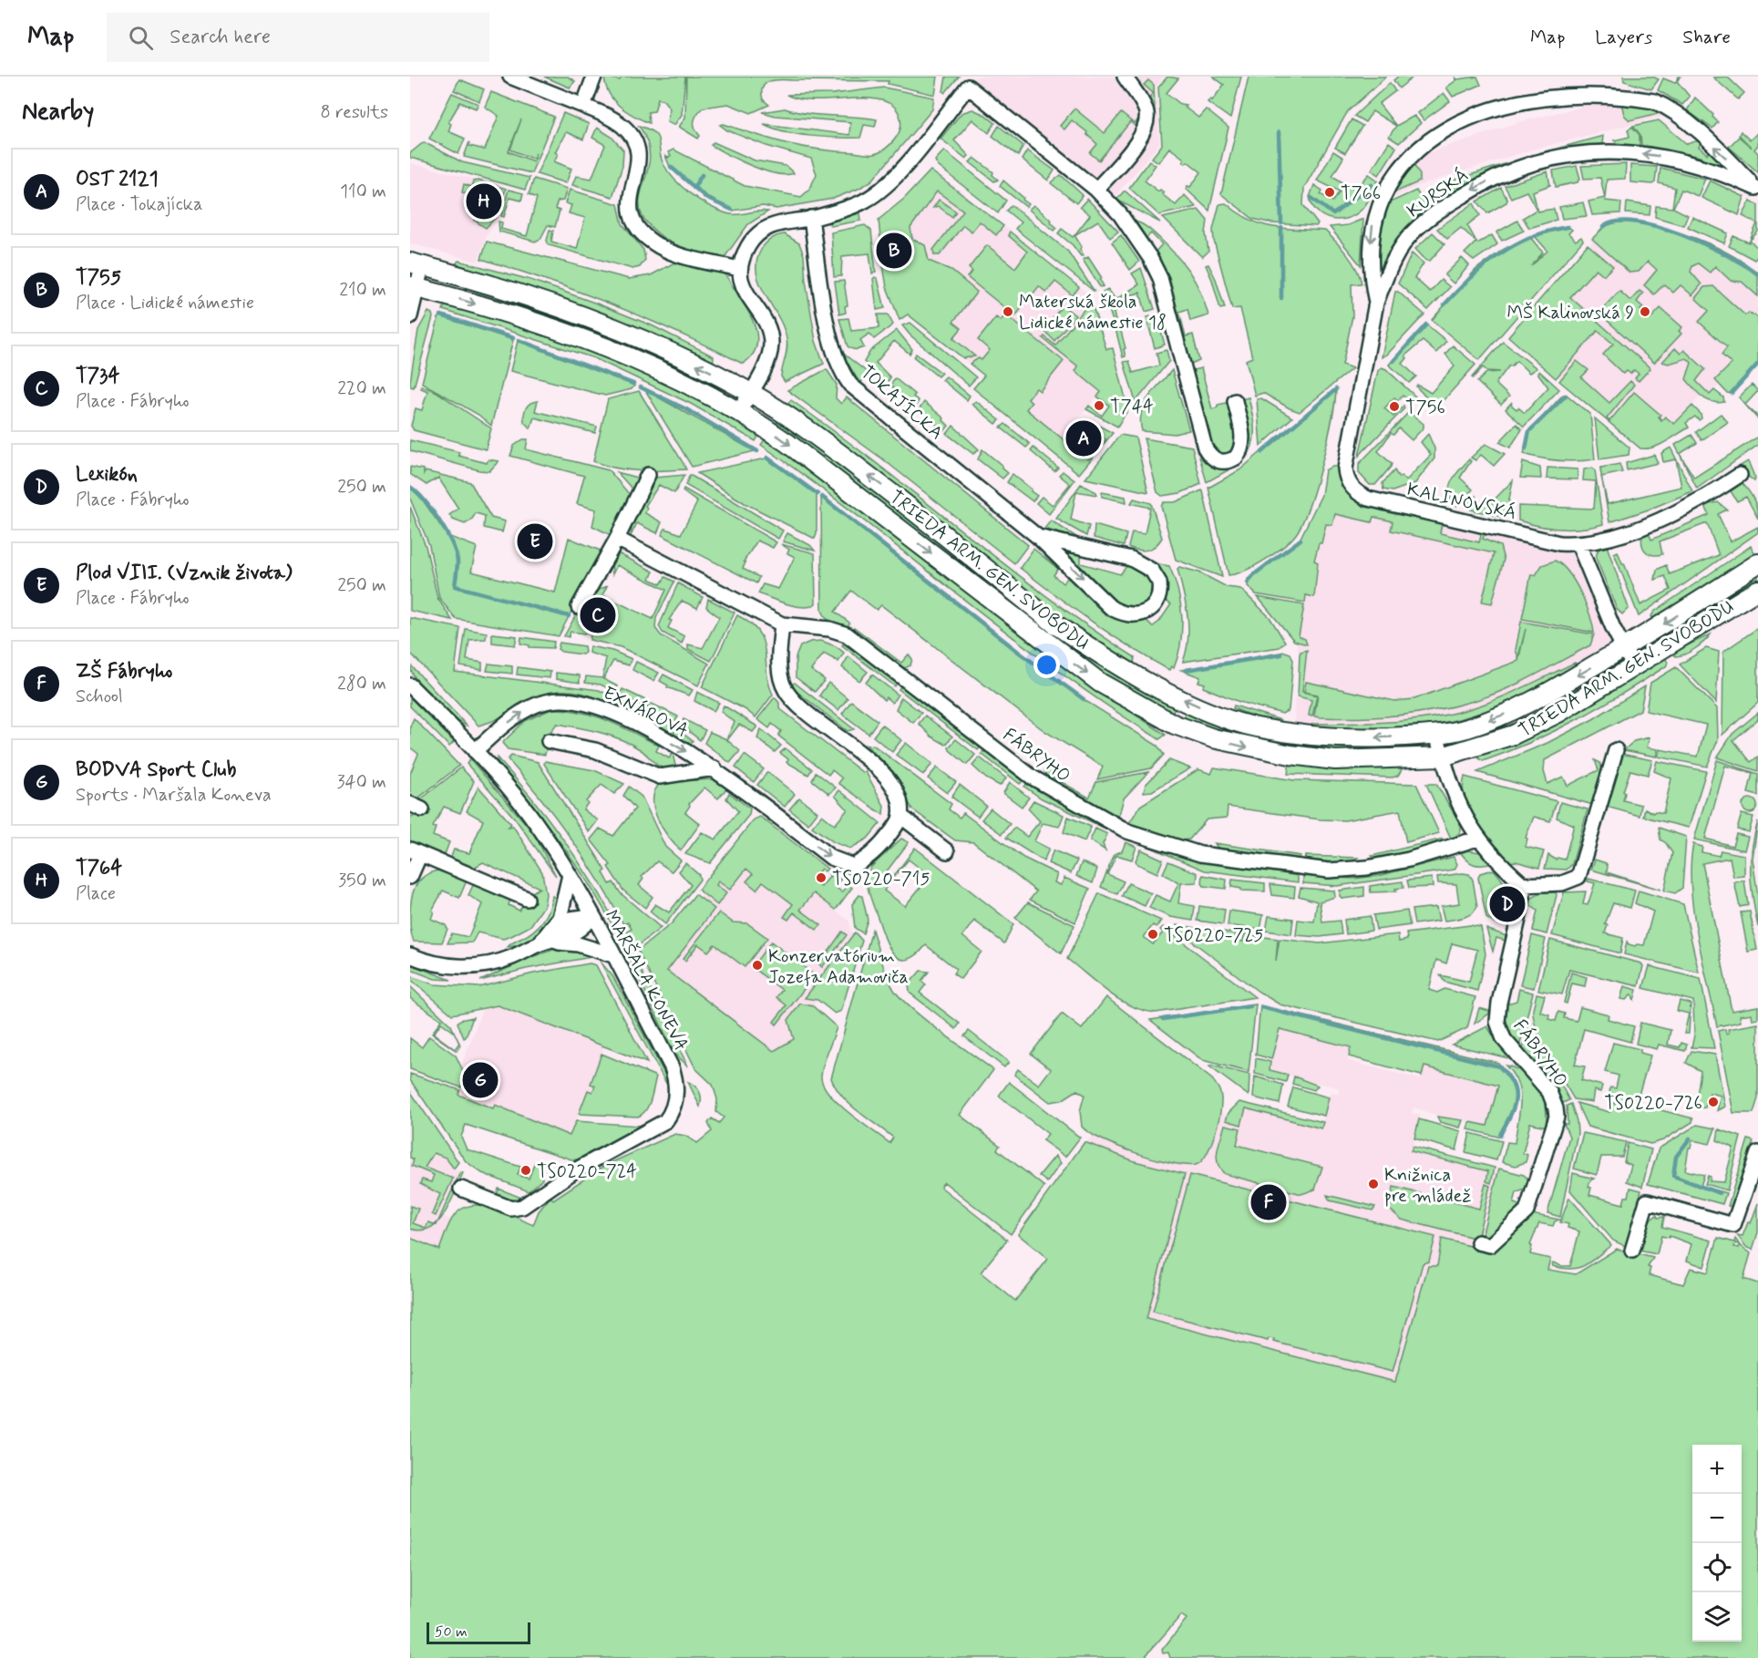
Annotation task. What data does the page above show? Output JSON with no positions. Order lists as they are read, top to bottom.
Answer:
{
  "streets": {
    "street": [
      "KURSKÁ",
      "TOKAJÍCKA",
      "KALINOVSKÁ",
      "TRIEDA ARM. GEN. SVOBODU",
      "EXNÁROVA",
      "FÁBRYHO",
      "MARŠALA KONEVA"
    ]
  },
  "crossings": [
    ["KURSKÁ", "KALINOVSKÁ"],
    ["EXNÁROVA", "MARŠALA KONEVA"]
  ],
  "places": [
    "T766",
    "Materská škola Lidické námestie 18",
    "MŠ Kalinovská 9",
    "T744",
    "T756",
    "TS0220-715",
    "TS0220-725",
    "Konzervatórium Jozefa Adamoviča",
    "TS0220-726",
    "TS0220-724",
    "Knižnica pre mládež"
  ],
  "scale_bar": "50 m",
  "page": {
    "header": "Map",
    "search": "Search here",
    "nav": ["Map", "Layers", "Share"],
    "heading": ["Nearby", "8 results"],
    "list": [
      {
        "mark": "A",
        "name": "OST 2121",
        "note": "Place · Tokajícka",
        "value": "110 m"
      },
      {
        "mark": "B",
        "name": "T755",
        "note": "Place · Lidické námestie",
        "value": "210 m"
      },
      {
        "mark": "C",
        "name": "T734",
        "note": "Place · Fábryho",
        "value": "220 m"
      },
      {
        "mark": "D",
        "name": "Lexikón",
        "note": "Place · Fábryho",
        "value": "250 m"
      },
      {
        "mark": "E",
        "name": "Plod VIII. (Vznik života)",
        "note": "Place · Fábryho",
        "value": "250 m"
      },
      {
        "mark": "F",
        "name": "ZŠ Fábryho",
        "note": "School",
        "value": "280 m"
      },
      {
        "mark": "G",
        "name": "BODVA Sport Club",
        "note": "Sports · Maršala Koneva",
        "value": "340 m"
      },
      {
        "mark": "H",
        "name": "T764",
        "note": "Place",
        "value": "350 m"
      }
    ],
    "pins": [
      "H",
      "B",
      "A",
      "E",
      "C",
      "D",
      "G",
      "F"
    ],
    "map_buttons": ["+", "−"],
    "scale": "50 m"
  }
}
